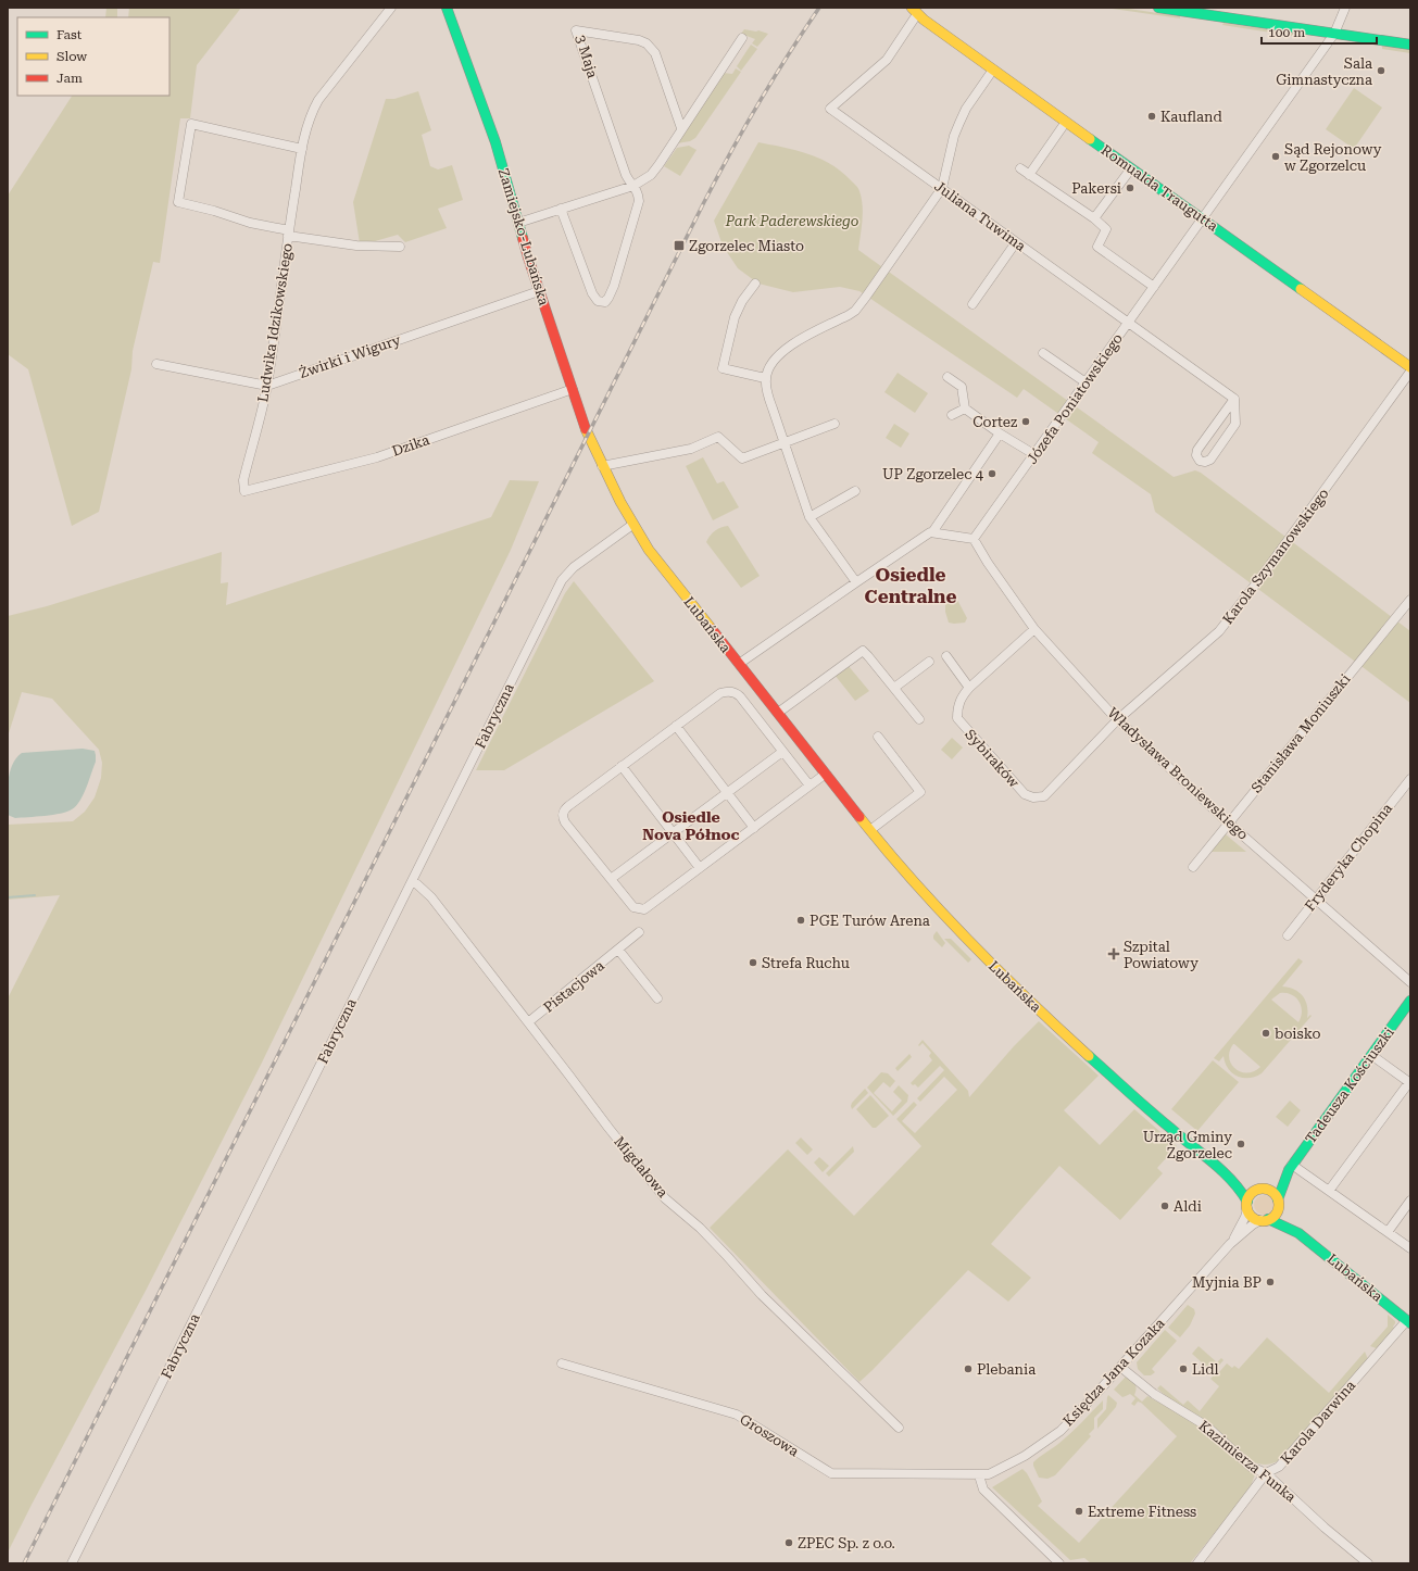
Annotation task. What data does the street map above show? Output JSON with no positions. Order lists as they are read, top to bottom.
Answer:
{
  "streets": {
    "main road": [
      "Romualda Traugutta",
      "Zamiejsko-Lubańska",
      "Lubańska",
      "Tadeusza Kościuszki"
    ],
    "street": [
      "3 Maja",
      "Juliana Tuwima",
      "Ludwika Idzikowskiego",
      "Żwirki i Wigury",
      "Józefa Poniatowskiego",
      "Dzika",
      "Karola Szymanowskiego",
      "Fabryczna",
      "Stanisława Moniuszki",
      "Sybiraków",
      "Władysława Broniewskiego",
      "Fryderyka Chopina",
      "Pistacjowa",
      "Migdałowa",
      "Księdza Jana Kozaka",
      "Karola Darwina",
      "Groszowa",
      "Kazimierza Funka"
    ]
  },
  "crossings": [
    ["Romualda Traugutta", "Juliana Tuwima"],
    ["Romualda Traugutta", "Józefa Poniatowskiego"],
    ["Juliana Tuwima", "Józefa Poniatowskiego"],
    ["Zamiejsko-Lubańska", "Żwirki i Wigury"],
    ["Zamiejsko-Lubańska", "Dzika"],
    ["Zamiejsko-Lubańska", "Lubańska"],
    ["Ludwika Idzikowskiego", "Żwirki i Wigury"],
    ["Ludwika Idzikowskiego", "Dzika"],
    ["Józefa Poniatowskiego", "Władysława Broniewskiego"],
    ["Karola Szymanowskiego", "Sybiraków"],
    ["Karola Szymanowskiego", "Władysława Broniewskiego"],
    ["Lubańska", "Fabryczna"],
    ["Lubańska", "Tadeusza Kościuszki"],
    ["Lubańska", "Księdza Jana Kozaka"],
    ["Lubańska", "Karola Darwina"],
    ["Fabryczna", "Migdałowa"],
    ["Stanisława Moniuszki", "Władysława Broniewskiego"],
    ["Sybiraków", "Władysława Broniewskiego"],
    ["Władysława Broniewskiego", "Fryderyka Chopina"],
    ["Pistacjowa", "Migdałowa"],
    ["Tadeusza Kościuszki", "Księdza Jana Kozaka"],
    ["Księdza Jana Kozaka", "Groszowa"],
    ["Księdza Jana Kozaka", "Kazimierza Funka"],
    ["Karola Darwina", "Kazimierza Funka"]
  ],
  "districts": ["Osiedle Centralne", "Osiedle Nova Północ"],
  "parks": ["Park Paderewskiego"],
  "places": {
    "other": [
      "Sala Gimnastyczna",
      "Kaufland",
      "Sąd Rejonowy w Zgorzelcu",
      "Pakersi",
      "Cortez",
      "UP Zgorzelec 4",
      "PGE Turów Arena",
      "Strefa Ruchu",
      "boisko",
      "Urząd Gminy Zgorzelec",
      "Aldi",
      "Myjnia BP",
      "Plebania",
      "Lidl",
      "Extreme Fitness",
      "ZPEC Sp. z o.o."
    ],
    "transit": ["Zgorzelec Miasto"],
    "health": ["Szpital Powiatowy"]
  },
  "legend": ["Fast", "Slow", "Jam"],
  "scale_bar": "100 m"
}
